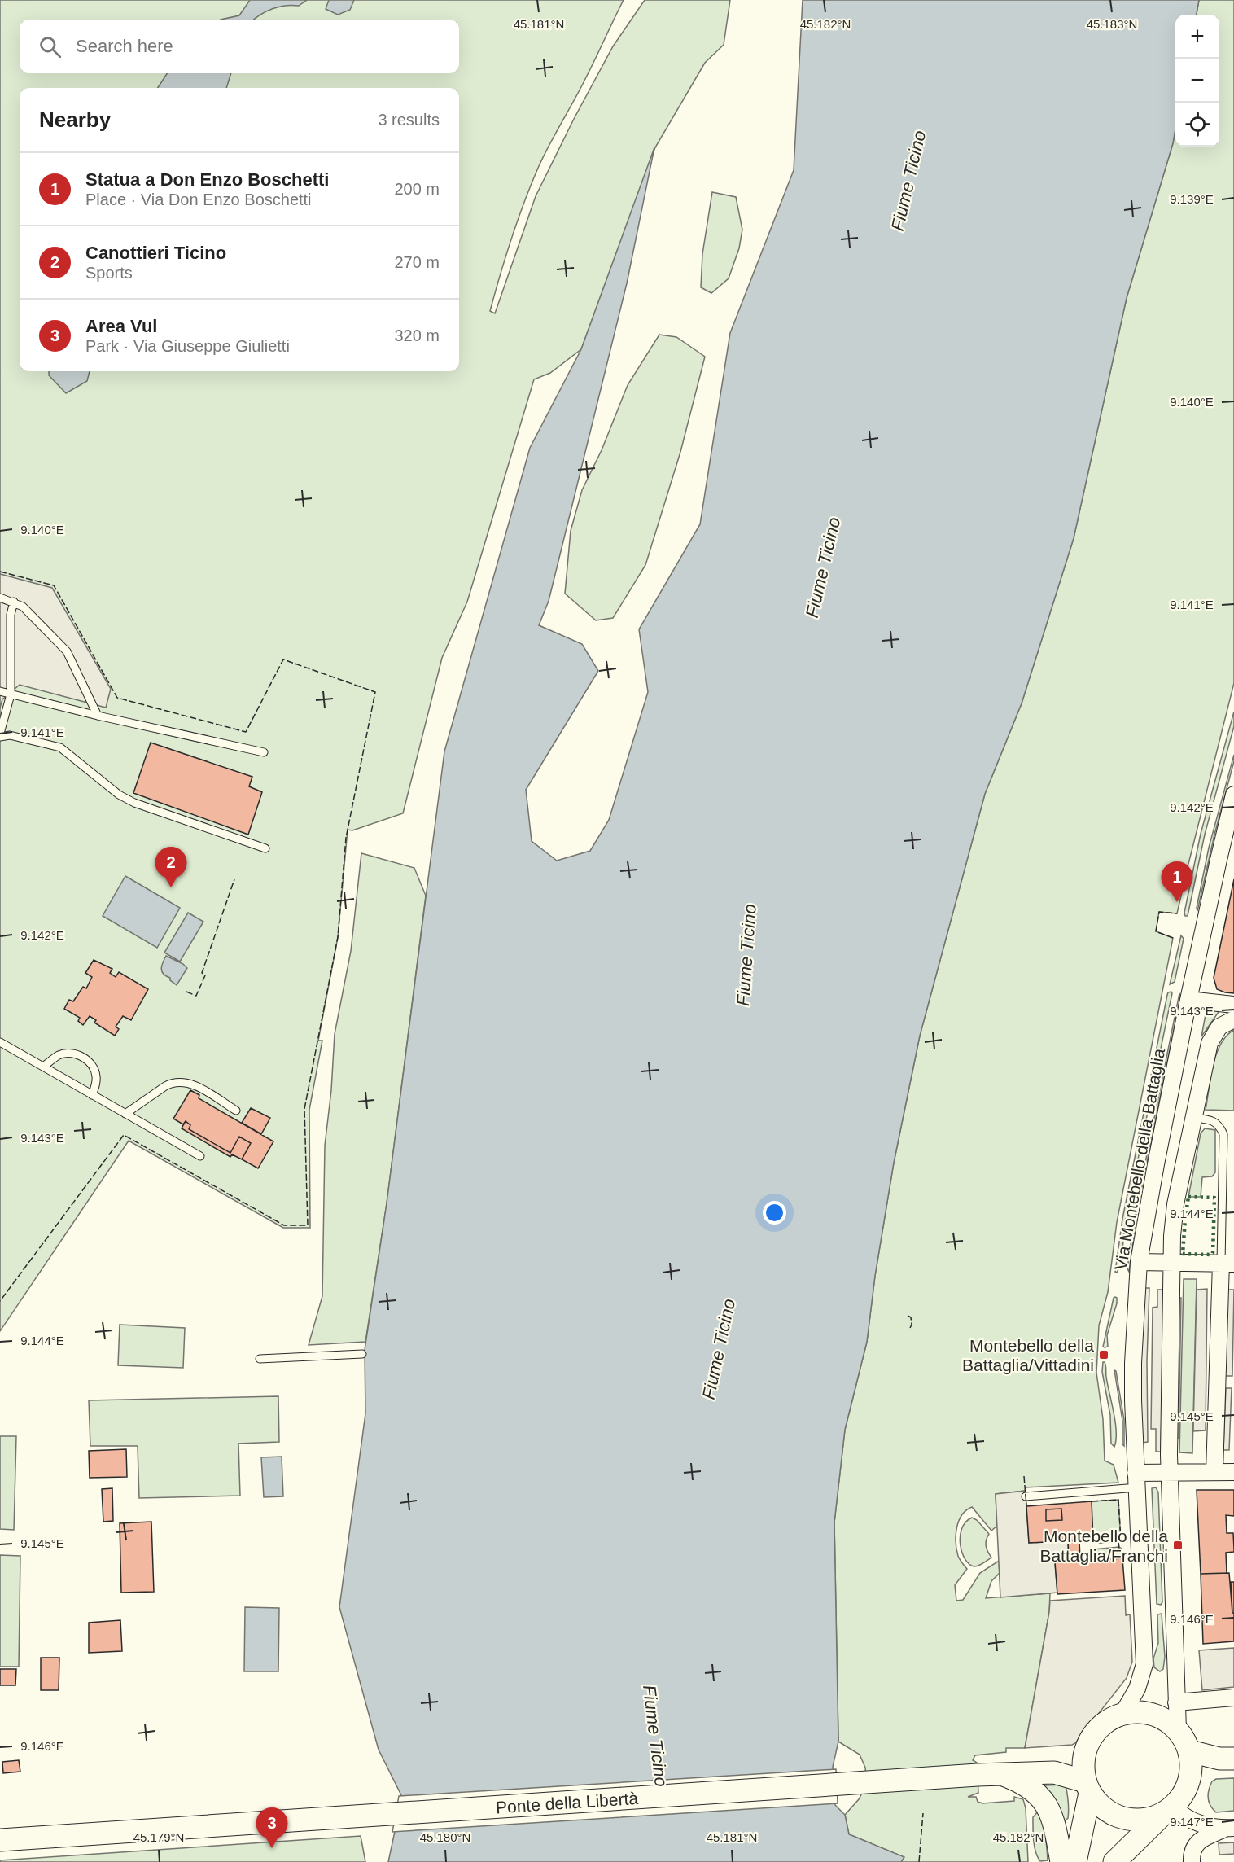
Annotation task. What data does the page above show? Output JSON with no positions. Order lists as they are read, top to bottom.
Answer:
{
  "streets": {
    "main road": ["Ponte della Libertà"],
    "street": ["Via Montebello della Battaglia"]
  },
  "water": ["Fiume Ticino"],
  "places": {
    "transit": ["Montebello della Battaglia/Vittadini", "Montebello della Battaglia/Franchi"]
  },
  "page": {
    "map_buttons": ["+", "−"],
    "search": "Search here",
    "heading": ["Nearby", "3 results"],
    "list": [
      {
        "mark": "1",
        "name": "Statua a Don Enzo Boschetti",
        "note": "Place · Via Don Enzo Boschetti",
        "value": "200 m"
      },
      {
        "mark": "2",
        "name": "Canottieri Ticino",
        "note": "Sports",
        "value": "270 m"
      },
      {
        "mark": "3",
        "name": "Area Vul",
        "note": "Park · Via Giuseppe Giulietti",
        "value": "320 m"
      }
    ],
    "pins": ["2", "1", "3"]
  },
  "coordinates": [
    "45.181°N",
    "45.182°N",
    "45.183°N",
    "9.139°E",
    "9.140°E",
    "9.141°E",
    "9.142°E",
    "9.143°E",
    "9.144°E",
    "9.145°E",
    "9.146°E",
    "9.147°E",
    "45.179°N",
    "45.180°N"
  ]
}
